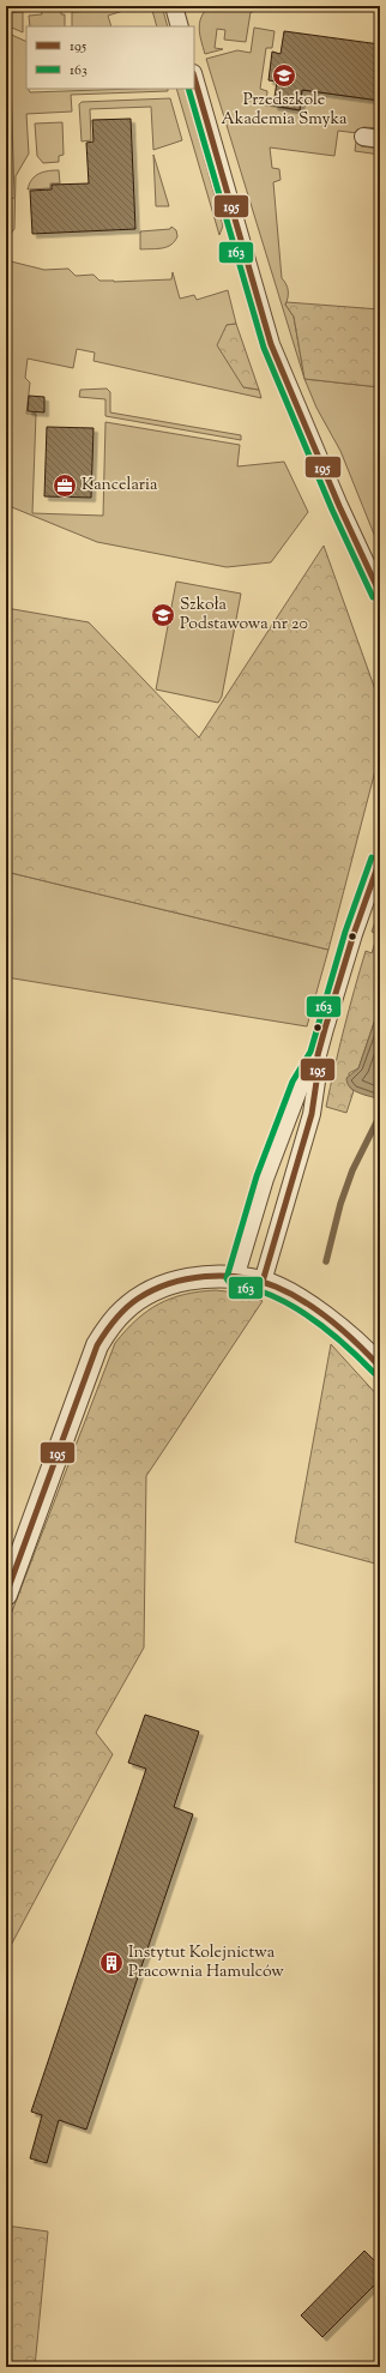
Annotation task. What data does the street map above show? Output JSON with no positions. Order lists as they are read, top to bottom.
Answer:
{
  "places": {
    "school or university": ["Przedszkole Akademia Smyka", "Szkoła Podstawowa nr 20"],
    "office": ["Kancelaria"],
    "building": ["Instytut Kolejnictwa Pracownia Hamulców"]
  },
  "lines": ["transit line 195", "transit line 163"],
  "legend": ["195", "163"]
}
